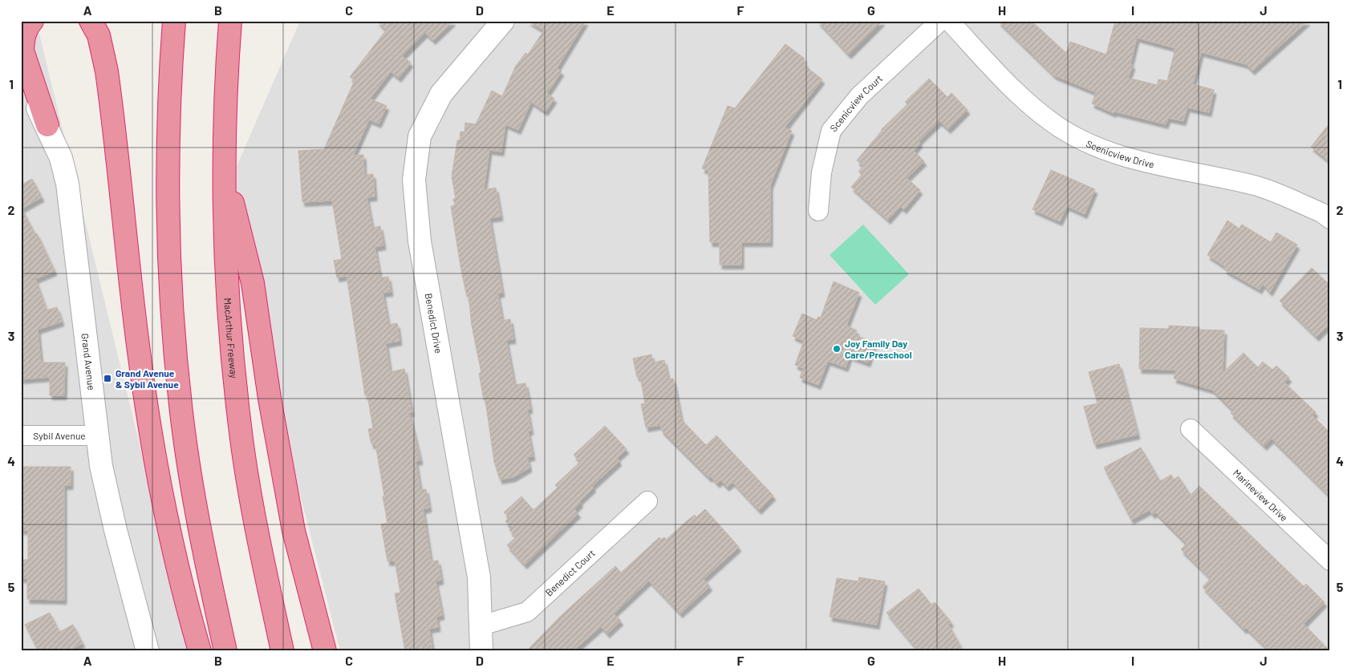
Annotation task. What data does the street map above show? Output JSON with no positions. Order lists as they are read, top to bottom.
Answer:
{
  "streets": {
    "highway": ["MacArthur Freeway"],
    "street": [
      "Scenicview Court",
      "Scenicview Drive",
      "Benedict Drive",
      "Grand Avenue",
      "Sybil Avenue",
      "Marineview Drive",
      "Benedict Court"
    ]
  },
  "crossings": [
    ["Benedict Drive", "Benedict Court"],
    ["Grand Avenue", "Sybil Avenue"]
  ],
  "places": {
    "other": ["Joy Family Day Care/Preschool"],
    "transit": ["Grand Avenue & Sybil Avenue"]
  },
  "grid": {
    "columns": [
      "A",
      "B",
      "C",
      "D",
      "E",
      "F",
      "G",
      "H",
      "I",
      "J"
    ],
    "rows": [
      "1",
      "2",
      "3",
      "4",
      "5"
    ]
  }
}
